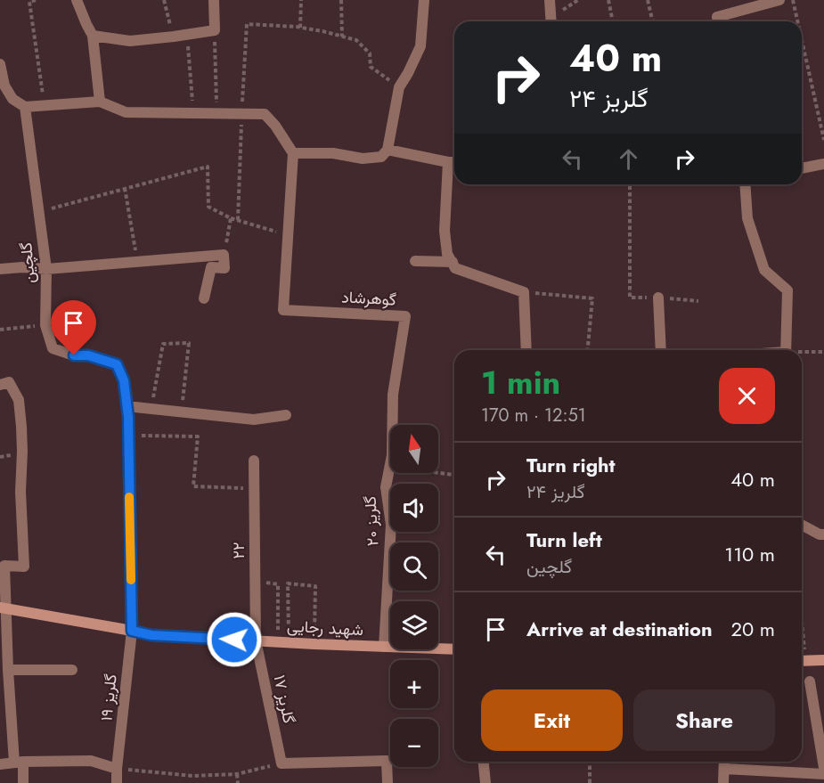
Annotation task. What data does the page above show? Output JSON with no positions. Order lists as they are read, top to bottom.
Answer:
{
  "streets": {
    "street": [
      "گلچین",
      "گوهرشاد",
      "گلریز ۲۰",
      "۲۲",
      "شهید رجایی",
      "گلریز ۱۹",
      "گلریز ۱۷"
    ]
  },
  "crossings": [
    ["گلچین", "گلریز ۱۹"],
    ["گوهرشاد", "گلریز ۲۰"],
    ["گلریز ۲۰", "شهید رجایی"],
    ["۲۲", "شهید رجایی"],
    ["۲۲", "گلریز ۱۷"],
    ["شهید رجایی", "گلریز ۱۹"],
    ["شهید رجایی", "گلریز ۱۷"]
  ],
  "north": "top",
  "page": {
    "turn": ["40 m", "گلریز ۲۴"],
    "heading": ["1 min", "170 m · 12:51"],
    "map_buttons": ["+", "−"],
    "list": [
      {
        "name": "Turn right",
        "note": "گلریز ۲۴",
        "value": "40 m"
      },
      {
        "name": "Turn left",
        "note": "گلچین",
        "value": "110 m"
      },
      {
        "name": "Arrive at destination",
        "value": "20 m"
      }
    ],
    "buttons": ["Exit", "Share"]
  }
}
